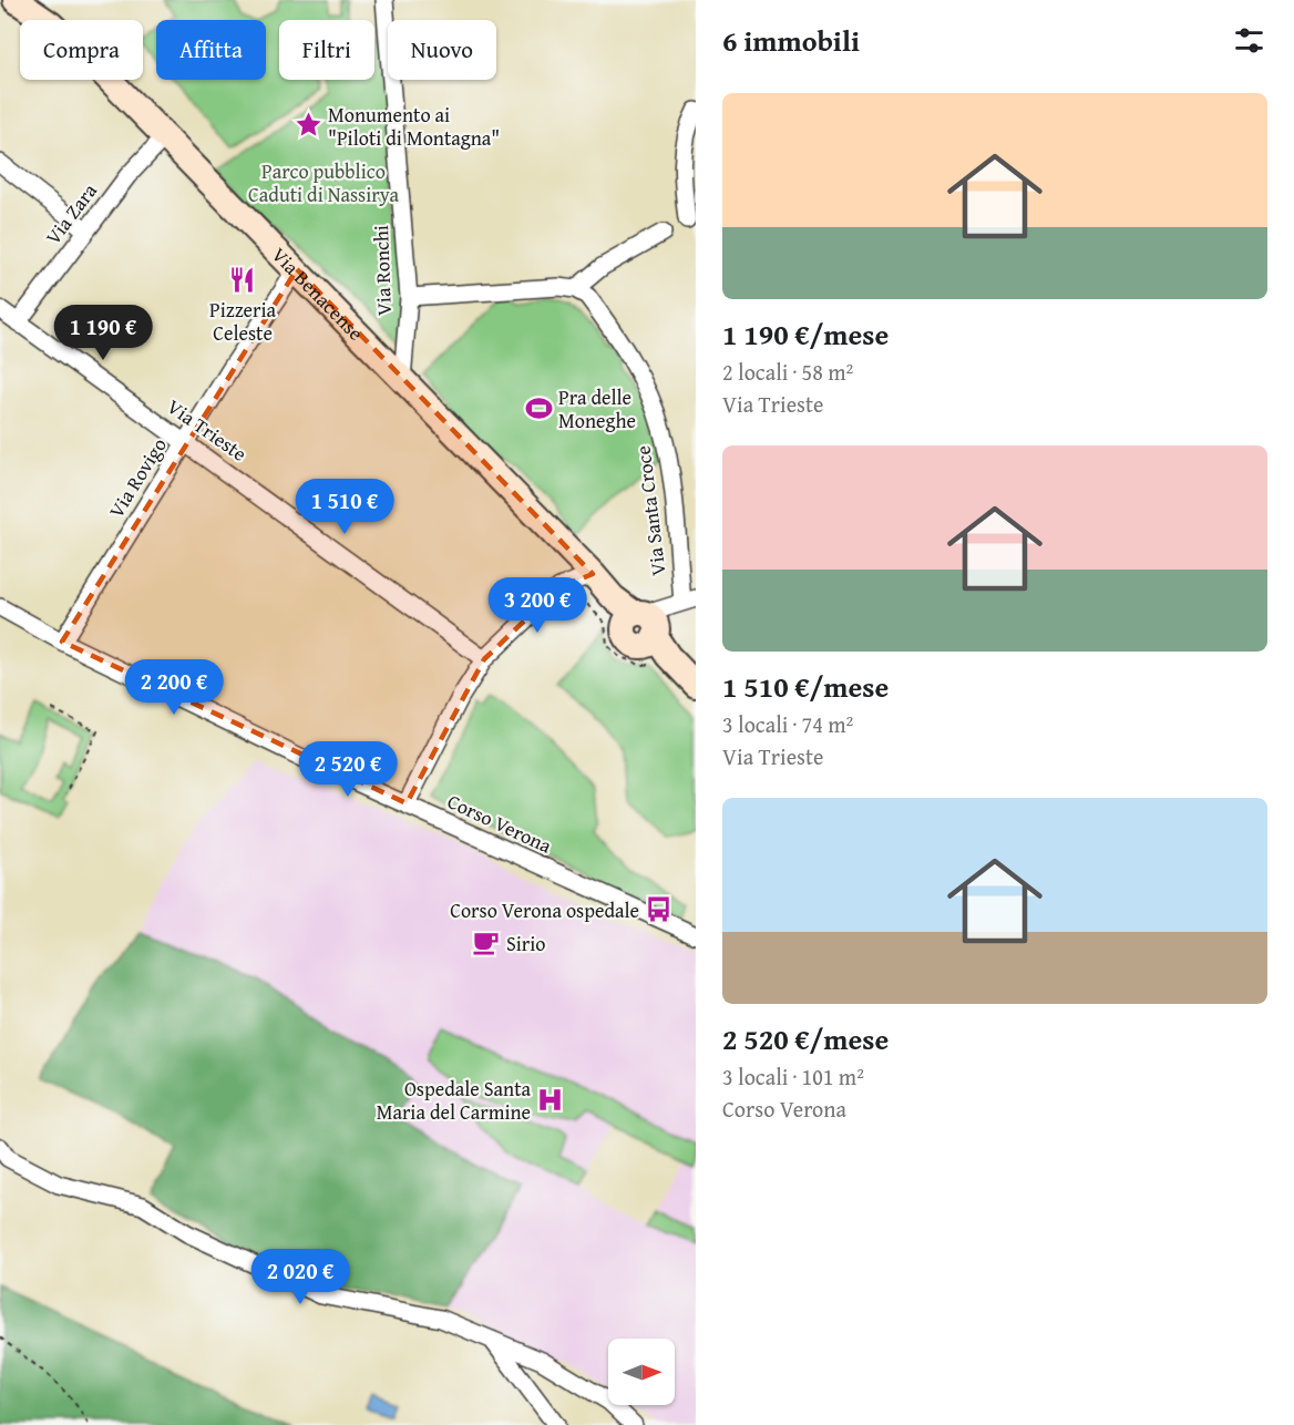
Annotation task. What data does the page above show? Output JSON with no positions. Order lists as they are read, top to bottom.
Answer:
{
  "streets": {
    "main road": ["Via Benacense"],
    "street": [
      "Via Zara",
      "Via Ronchi",
      "Via Trieste",
      "Via Rovigo",
      "Via Santa Croce",
      "Corso Verona"
    ]
  },
  "crossings": [
    ["Via Zara", "Via Benacense"],
    ["Via Zara", "Via Trieste"],
    ["Via Ronchi", "Via Benacense"],
    ["Via Benacense", "Via Rovigo"],
    ["Via Trieste", "Via Rovigo"],
    ["Via Rovigo", "Corso Verona"]
  ],
  "parks": ["Parco pubblico Caduti di Nassirya"],
  "places": {
    "place": ["Monumento ai \"Piloti di Montagna\""],
    "restaurant": ["Pizzeria Celeste"],
    "sports": ["Pra delle Moneghe"],
    "bus stop": ["Corso Verona ospedale"],
    "cafe": ["Sirio"],
    "hospital": ["Ospedale Santa Maria del Carmine"]
  },
  "north": "right",
  "page": {
    "heading": "6 immobili",
    "chip": [
      "Compra",
      "Affitta",
      "Filtri",
      "Nuovo"
    ],
    "list": [
      {
        "name": "1 190 €/mese",
        "note": "2 locali · 58 m² · Via Trieste"
      },
      {
        "name": "1 510 €/mese",
        "note": "3 locali · 74 m² · Via Trieste"
      },
      {
        "name": "2 520 €/mese",
        "note": "3 locali · 101 m² · Corso Verona"
      }
    ],
    "price": [
      "1 190 €",
      "1 510 €",
      "3 200 €",
      "2 200 €",
      "2 520 €",
      "2 020 €"
    ]
  }
}
